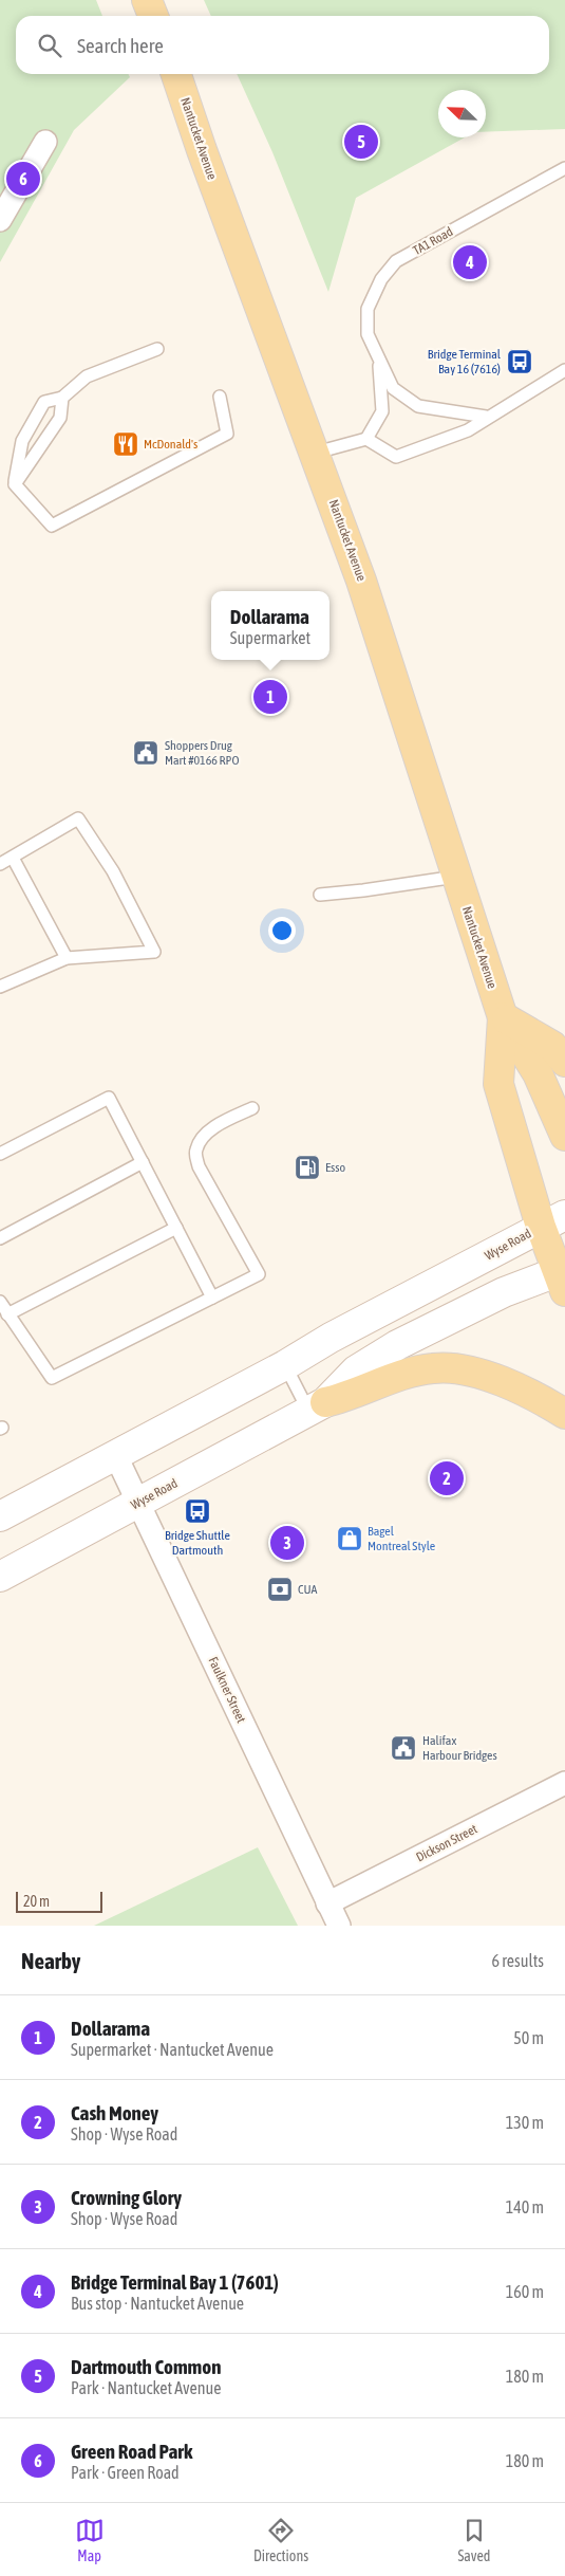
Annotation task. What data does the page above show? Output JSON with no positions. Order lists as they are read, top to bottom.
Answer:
{
  "streets": {
    "main road": ["Nantucket Avenue", "Wyse Road"],
    "street": ["Faulkner Street", "Dickson Street"],
    "lane": ["TA1 Road"]
  },
  "crossings": [
    ["Nantucket Avenue", "Wyse Road"],
    ["Wyse Road", "Faulkner Street"],
    ["Faulkner Street", "Dickson Street"]
  ],
  "places": {
    "bus stop": ["Bridge Terminal Bay 16 (7616)", "Bridge Shuttle Dartmouth"],
    "restaurant": ["McDonald's"],
    "public building": ["Shoppers Drug Mart #0166 RPO", "Halifax Harbour Bridges"],
    "fuel station": ["Esso"],
    "shop": ["Bagel Montreal Style"],
    "bank": ["CUA"]
  },
  "scale_bar": "20 m",
  "north": "top left",
  "page": {
    "search": "Search here",
    "pins": [
      "5",
      "6",
      "4",
      "1",
      "2",
      "3"
    ],
    "popup": ["Dollarama", "Supermarket"],
    "scale": "20 m",
    "heading": ["Nearby", "6 results"],
    "list": [
      {
        "mark": "1",
        "name": "Dollarama",
        "note": "Supermarket · Nantucket Avenue",
        "value": "50 m"
      },
      {
        "mark": "2",
        "name": "Cash Money",
        "note": "Shop · Wyse Road",
        "value": "130 m"
      },
      {
        "mark": "3",
        "name": "Crowning Glory",
        "note": "Shop · Wyse Road",
        "value": "140 m"
      },
      {
        "mark": "4",
        "name": "Bridge Terminal Bay 1 (7601)",
        "note": "Bus stop · Nantucket Avenue",
        "value": "160 m"
      },
      {
        "mark": "5",
        "name": "Dartmouth Common",
        "note": "Park · Nantucket Avenue",
        "value": "180 m"
      },
      {
        "mark": "6",
        "name": "Green Road Park",
        "note": "Park · Green Road",
        "value": "180 m"
      }
    ],
    "nav": ["Map", "Directions", "Saved"]
  }
}
